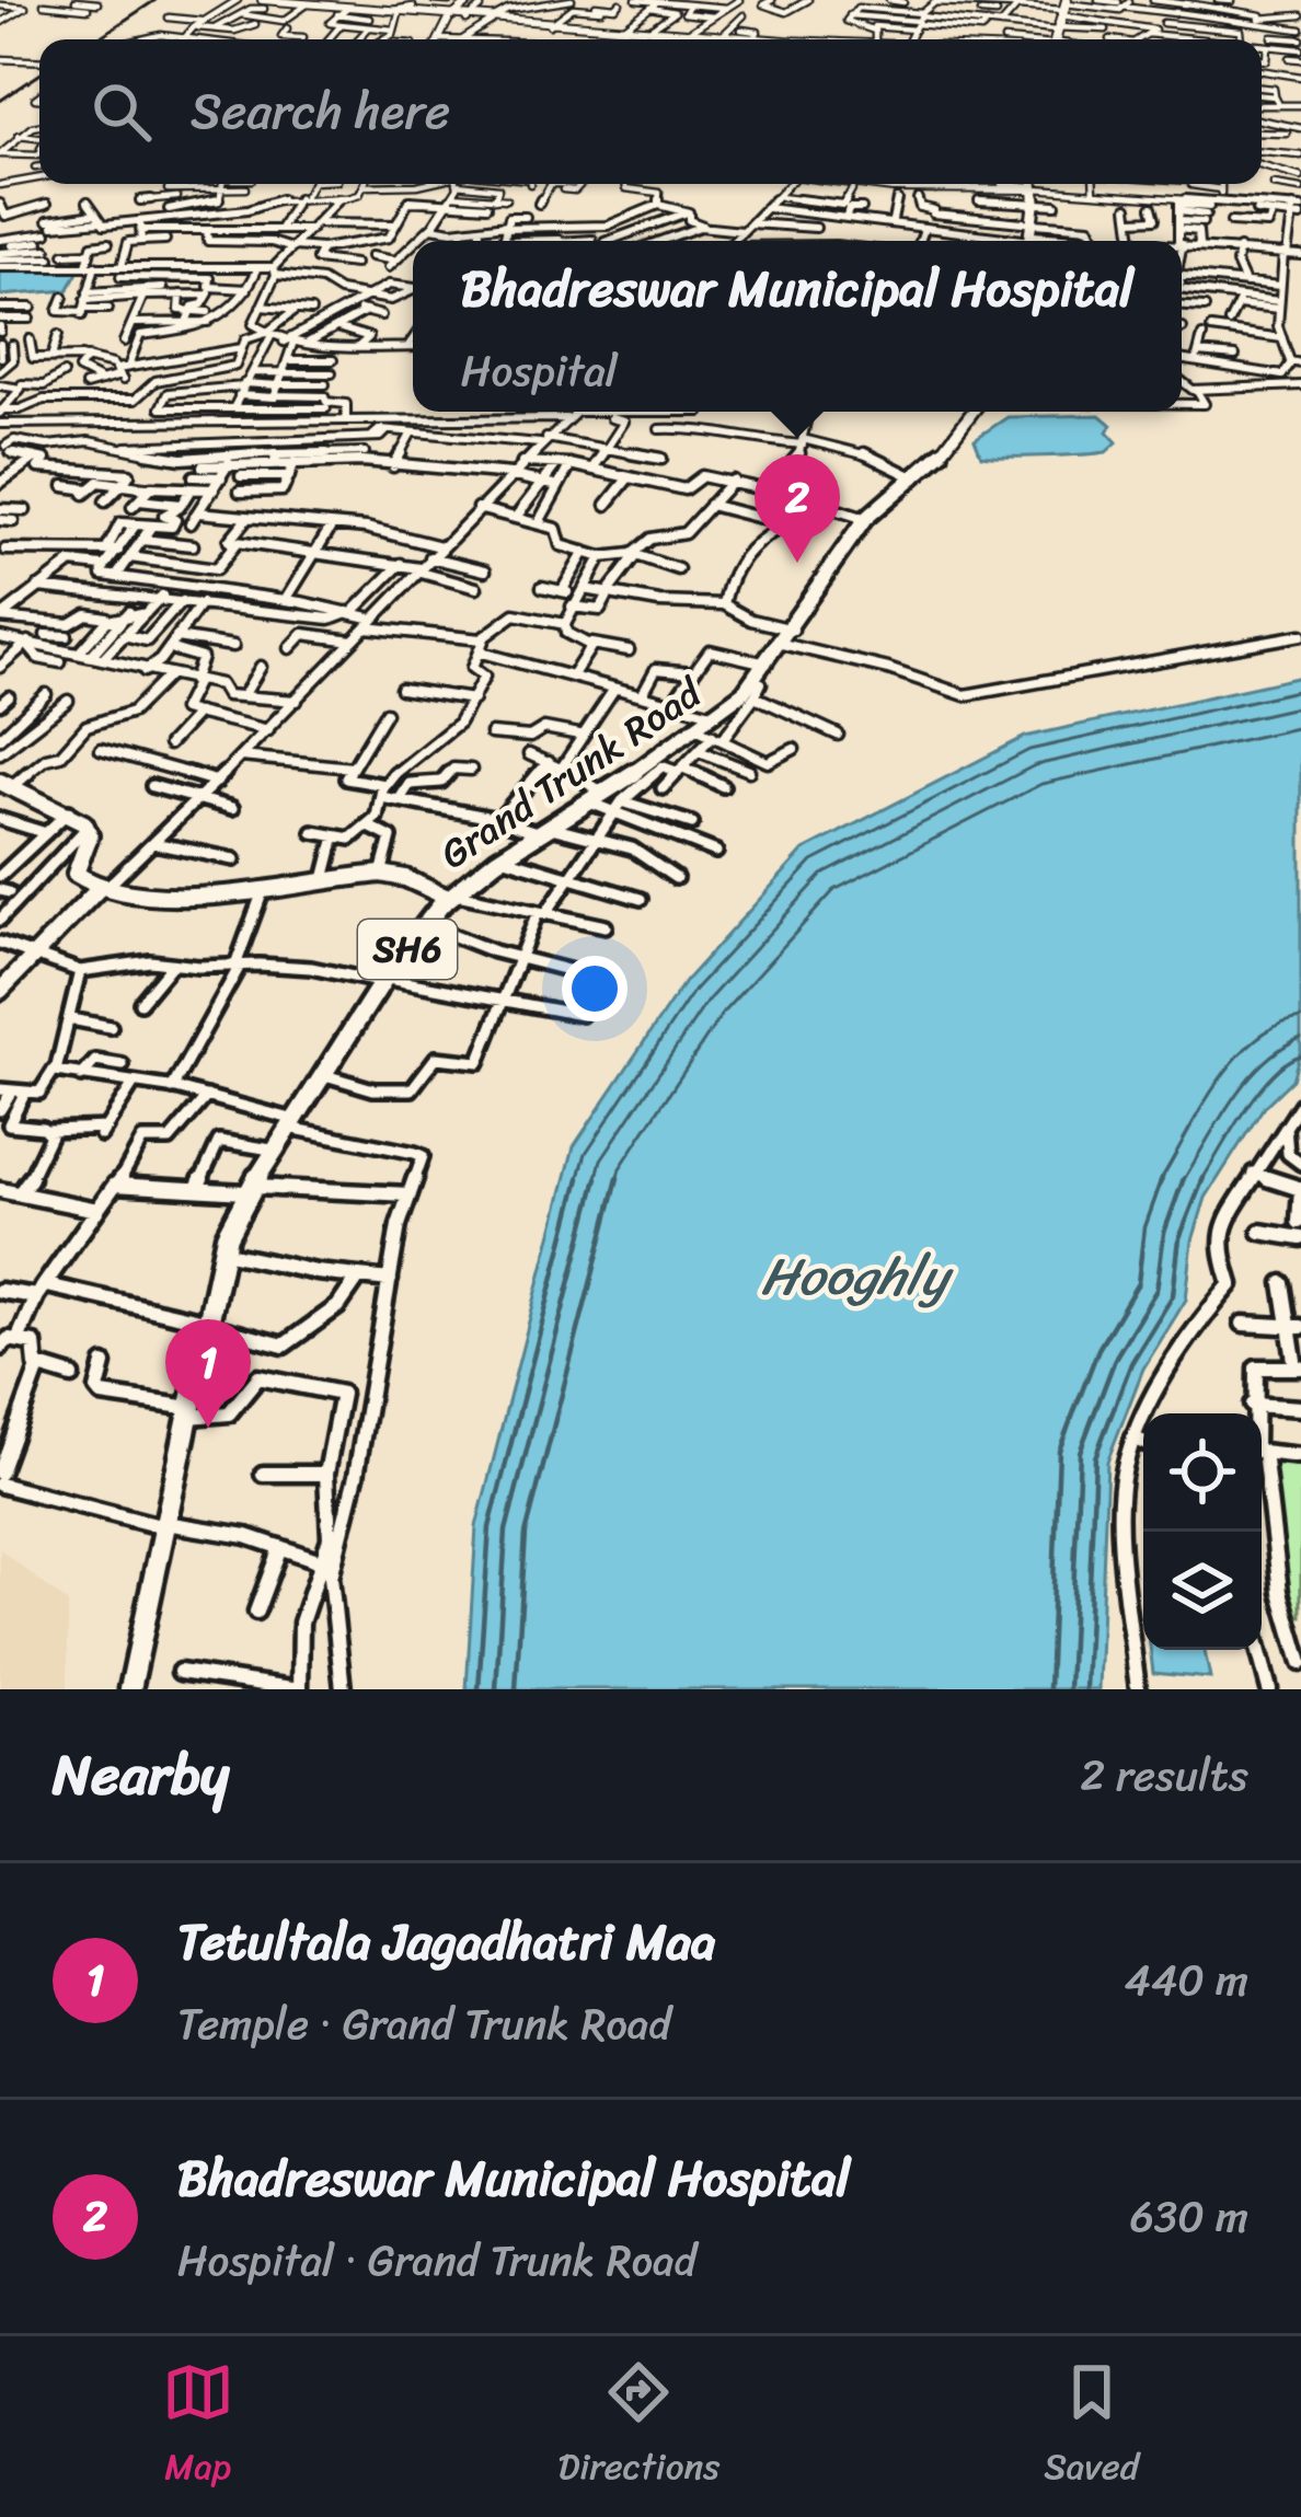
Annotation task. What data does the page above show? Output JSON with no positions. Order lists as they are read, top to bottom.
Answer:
{
  "streets": {
    "main road": ["Grand Trunk Road", "SH6"]
  },
  "water": ["Hooghly"],
  "page": {
    "search": "Search here",
    "popup": ["Bhadreswar Municipal Hospital", "Hospital"],
    "pins": ["2", "1"],
    "heading": ["Nearby", "2 results"],
    "list": [
      {
        "mark": "1",
        "name": "Tetultala Jagadhatri Maa",
        "note": "Temple · Grand Trunk Road",
        "value": "440 m"
      },
      {
        "mark": "2",
        "name": "Bhadreswar Municipal Hospital",
        "note": "Hospital · Grand Trunk Road",
        "value": "630 m"
      }
    ],
    "nav": ["Map", "Directions", "Saved"]
  }
}
